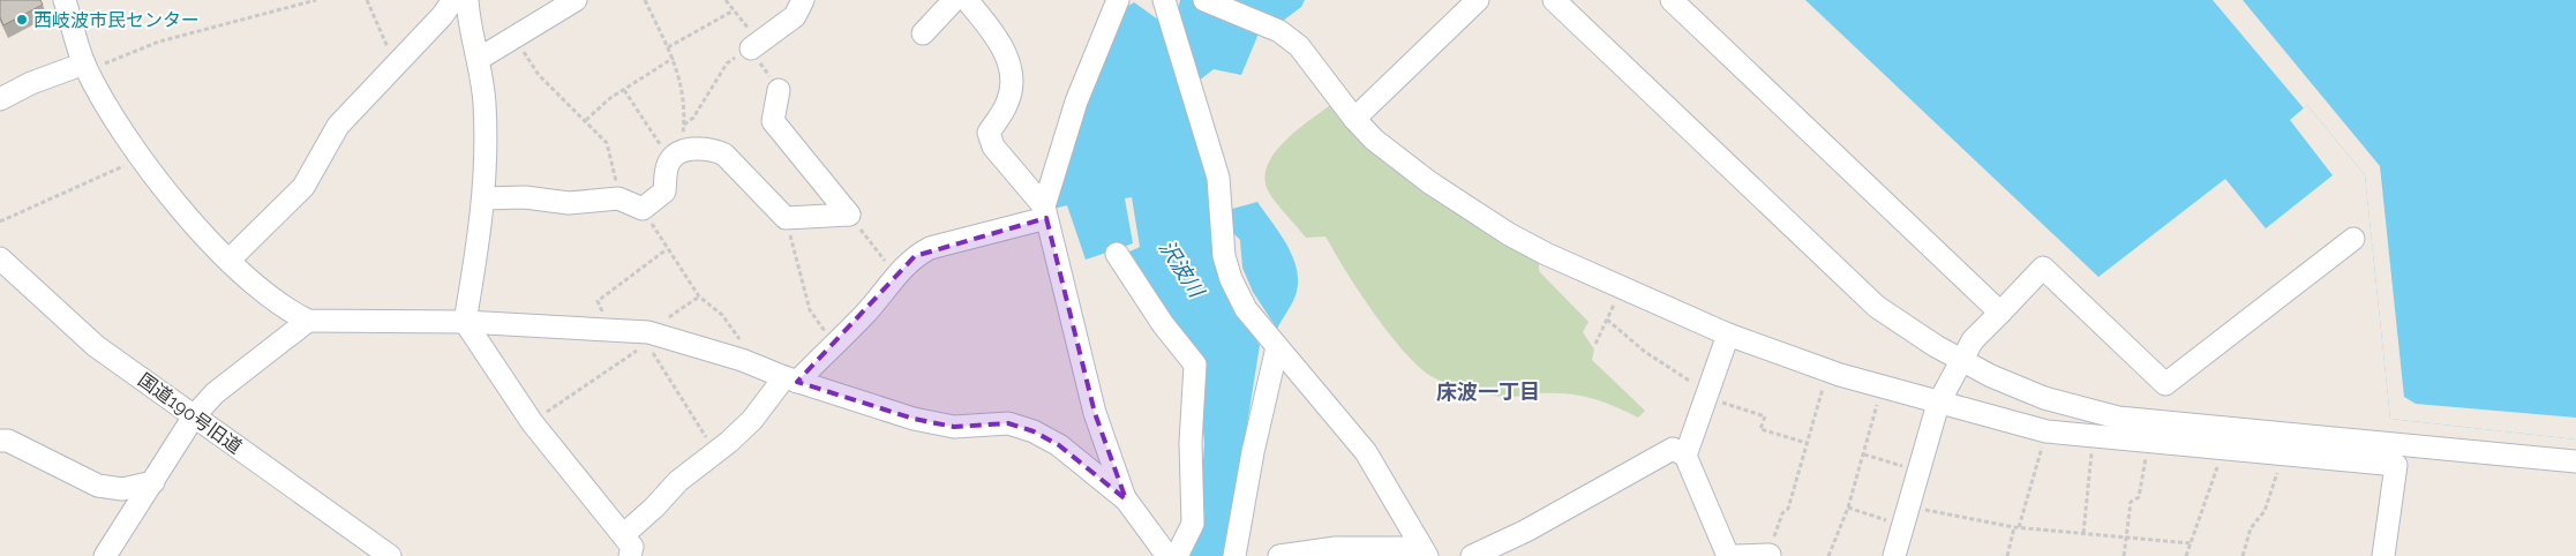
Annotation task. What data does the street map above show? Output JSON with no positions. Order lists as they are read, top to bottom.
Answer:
{
  "streets": {
    "street": ["国道190号旧道"]
  },
  "districts": ["床波一丁目"],
  "water": ["沢波川"],
  "places": ["西岐波市民センター"]
}
